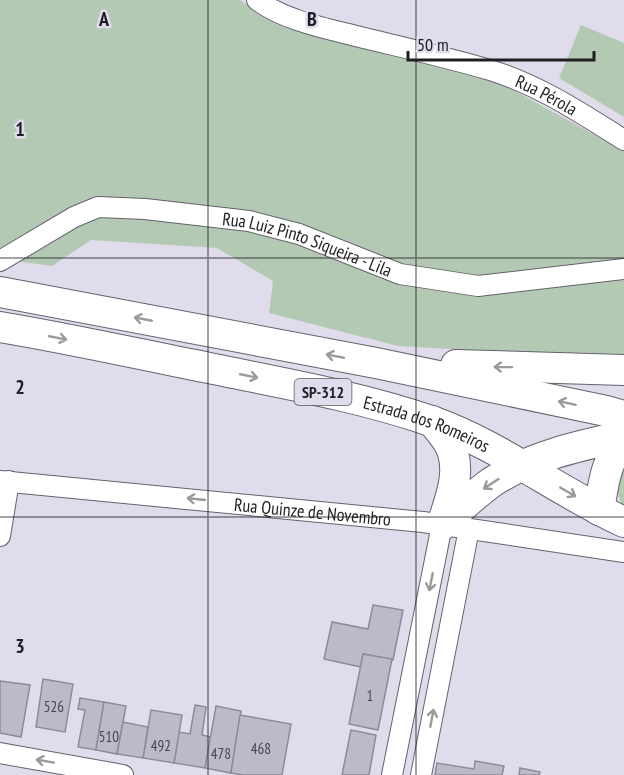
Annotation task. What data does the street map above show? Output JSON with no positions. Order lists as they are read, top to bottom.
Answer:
{
  "streets": {
    "main road": ["SP-312", "Estrada dos Romeiros"],
    "street": ["Rua Pérola", "Rua Luiz Pinto Siqueira - Lila", "Rua Quinze de Novembro"]
  },
  "one_way": ["Rua Quinze de Novembro"],
  "house_numbers": [
    "1",
    "526",
    "510",
    "492",
    "468",
    "478"
  ],
  "scale_bar": "50 m",
  "grid": {
    "columns": ["A", "B"],
    "rows": ["1", "2", "3"]
  }
}
